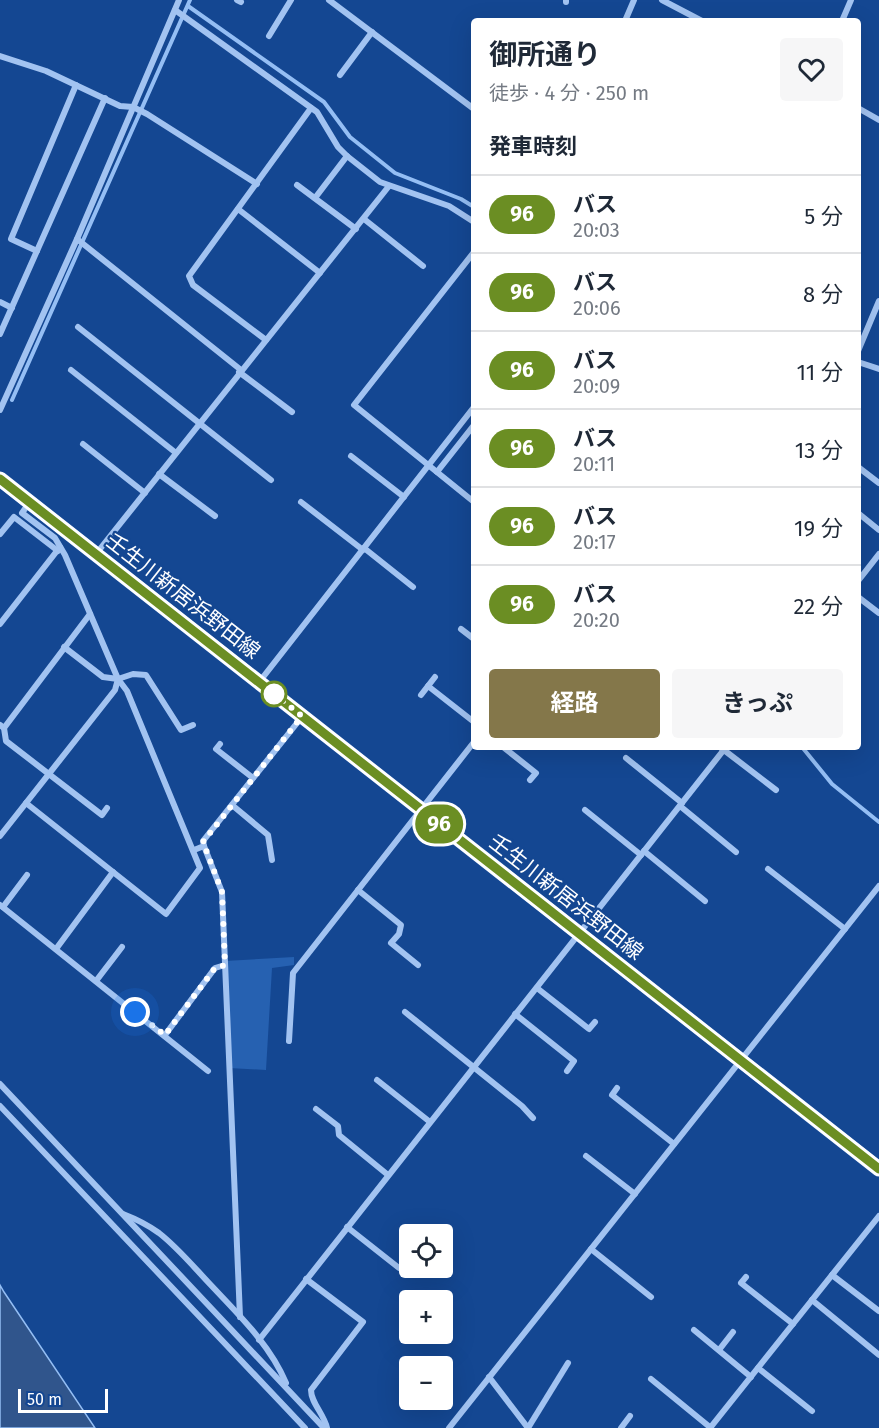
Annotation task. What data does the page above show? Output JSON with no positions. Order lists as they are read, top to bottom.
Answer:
{
  "streets": {
    "main road": ["壬生川新居浜野田線"]
  },
  "lines": ["bus line 96"],
  "scale_bar": "50 m",
  "page": {
    "on_map": "96",
    "heading": [
      ["御所通り", "徒歩 · 4 分 · 250 m"],
      "発車時刻"
    ],
    "list": [
      {
        "mark": "96",
        "name": "バス",
        "note": "20:03",
        "value": "5 分"
      },
      {
        "mark": "96",
        "name": "バス",
        "note": "20:06",
        "value": "8 分"
      },
      {
        "mark": "96",
        "name": "バス",
        "note": "20:09",
        "value": "11 分"
      },
      {
        "mark": "96",
        "name": "バス",
        "note": "20:11",
        "value": "13 分"
      },
      {
        "mark": "96",
        "name": "バス",
        "note": "20:17",
        "value": "19 分"
      },
      {
        "mark": "96",
        "name": "バス",
        "note": "20:20",
        "value": "22 分"
      }
    ],
    "buttons": ["経路", "きっぷ"],
    "map_buttons": ["+", "−"],
    "scale": "50 m"
  }
}
